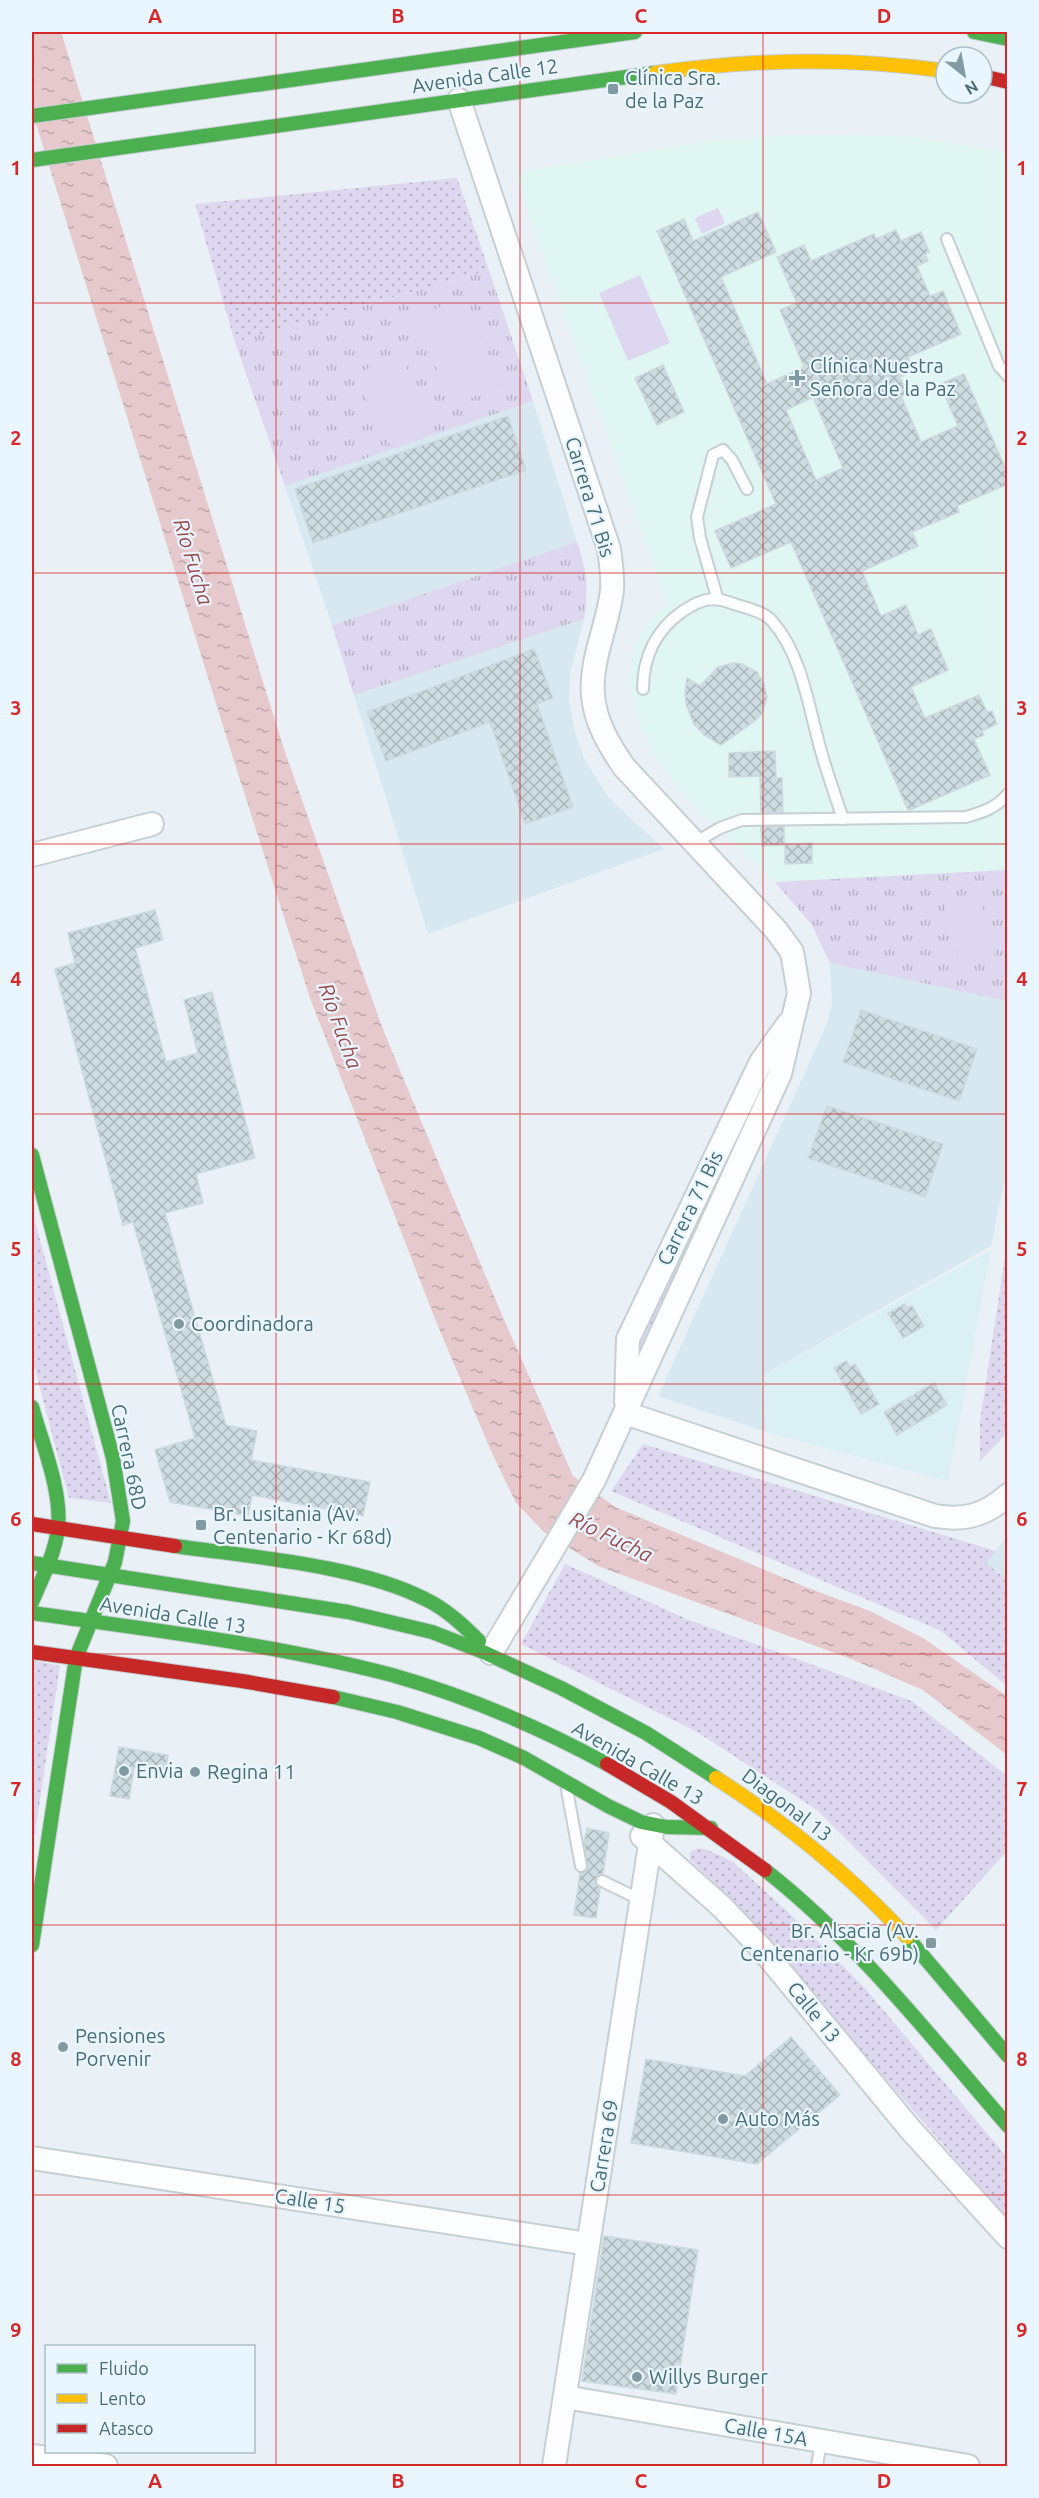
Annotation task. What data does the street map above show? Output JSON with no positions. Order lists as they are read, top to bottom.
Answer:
{
  "streets": {
    "main road": [
      "Avenida Calle 12",
      "Carrera 68D",
      "Avenida Calle 13",
      "Diagonal 13"
    ],
    "street": [
      "Carrera 71 Bis",
      "Calle 13",
      "Carrera 69",
      "Calle 15",
      "Calle 15A"
    ]
  },
  "crossings": [
    ["Avenida Calle 12", "Carrera 71 Bis"],
    ["Carrera 71 Bis", "Avenida Calle 13"],
    ["Carrera 71 Bis", "Diagonal 13"],
    ["Carrera 68D", "Avenida Calle 13"],
    ["Avenida Calle 13", "Diagonal 13"],
    ["Avenida Calle 13", "Calle 13"],
    ["Avenida Calle 13", "Carrera 69"],
    ["Calle 13", "Carrera 69"],
    ["Carrera 69", "Calle 15"],
    ["Carrera 69", "Calle 15A"]
  ],
  "water": ["Río Fucha"],
  "places": {
    "transit": ["Clínica Sra. de la Paz", "Br. Lusitania (Av. Centenario - Kr 68d)", "Br. Alsacia (Av. Centenario - Kr 69b)"],
    "health": ["Clínica Nuestra Señora de la Paz"],
    "other": [
      "Coordinadora",
      "Envia",
      "Regina 11",
      "Pensiones Porvenir",
      "Auto Más",
      "Willys Burger"
    ]
  },
  "legend": ["Fluido", "Lento", "Atasco"],
  "north": "bottom right",
  "grid": {
    "columns": [
      "A",
      "B",
      "C",
      "D"
    ],
    "rows": [
      "1",
      "2",
      "3",
      "4",
      "5",
      "6",
      "7",
      "8",
      "9"
    ]
  }
}
